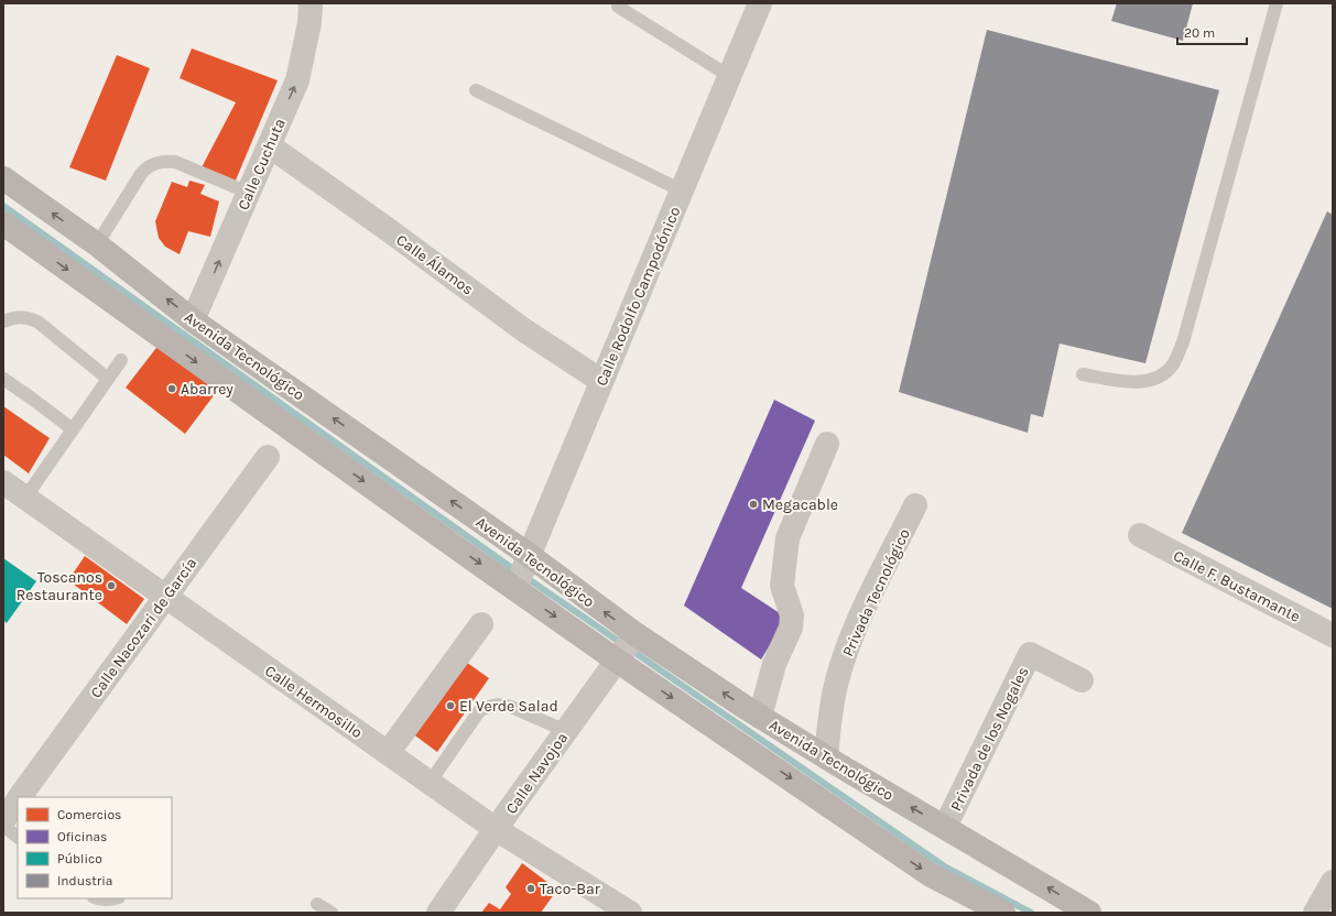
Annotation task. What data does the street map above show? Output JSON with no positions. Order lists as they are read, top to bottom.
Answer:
{
  "streets": {
    "main road": ["Avenida Tecnológico"],
    "street": [
      "Calle Cuchuta",
      "Calle Álamos",
      "Calle Rodolfo Campodónico",
      "Calle F. Bustamante",
      "Privada Tecnológico",
      "Calle Nacozari de García",
      "Calle Hermosillo",
      "Privada de los Nogales",
      "Calle Navojoa"
    ]
  },
  "crossings": [
    ["Calle Cuchuta", "Calle Álamos"],
    ["Calle Cuchuta", "Avenida Tecnológico"],
    ["Calle Álamos", "Calle Rodolfo Campodónico"],
    ["Calle Rodolfo Campodónico", "Avenida Tecnológico"],
    ["Avenida Tecnológico", "Privada Tecnológico"],
    ["Avenida Tecnológico", "Privada de los Nogales"],
    ["Avenida Tecnológico", "Calle Navojoa"],
    ["Calle Nacozari de García", "Calle Hermosillo"],
    ["Calle Hermosillo", "Calle Navojoa"]
  ],
  "one_way": ["Calle Cuchuta"],
  "places": [
    "Abarrey",
    "Megacable",
    "Toscanos Restaurante",
    "El Verde Salad",
    "Taco-Bar"
  ],
  "legend": [
    "Comercios",
    "Oficinas",
    "Público",
    "Industria"
  ],
  "scale_bar": "20 m"
}
